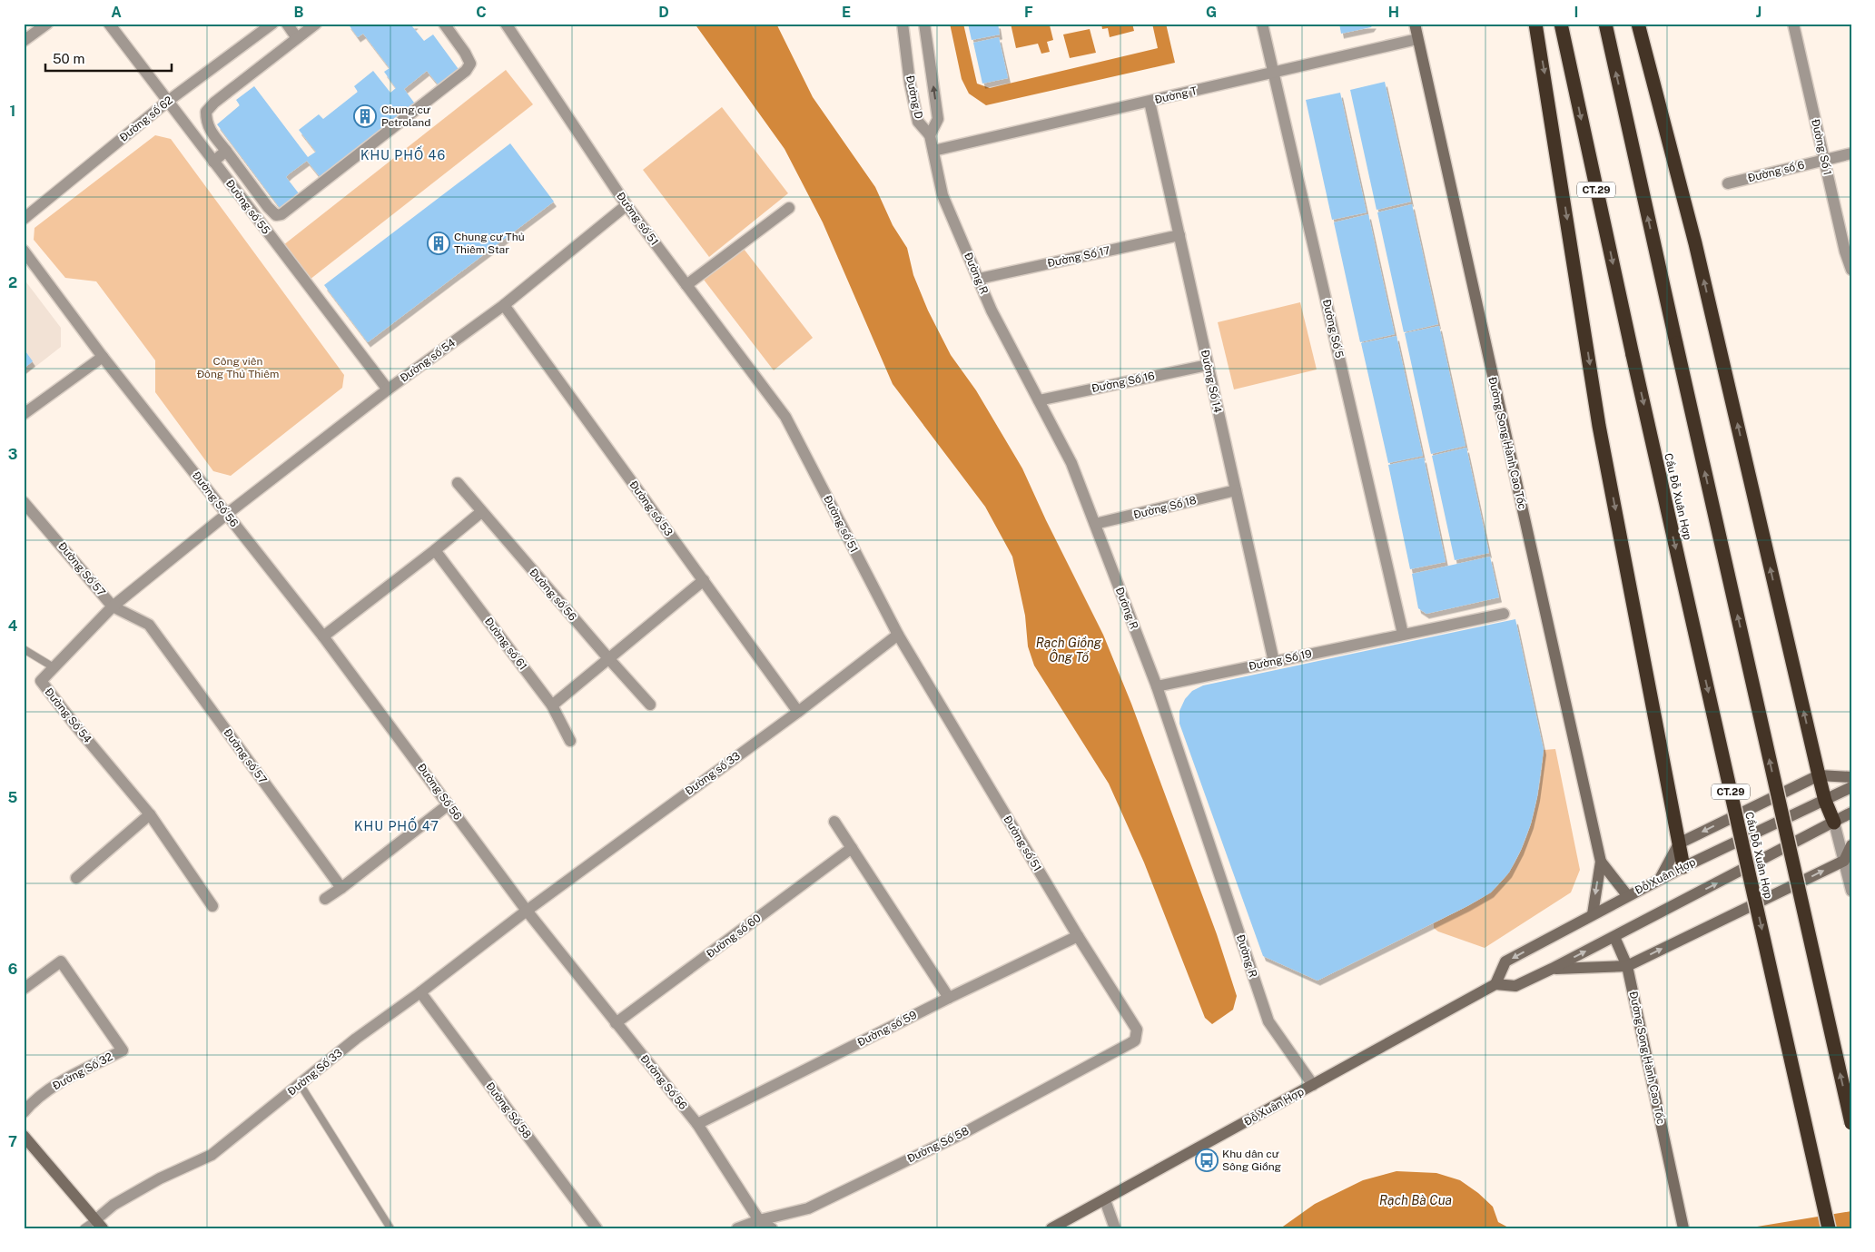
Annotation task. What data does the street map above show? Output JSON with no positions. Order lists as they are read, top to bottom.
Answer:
{
  "streets": {
    "highway": ["CT.29", "Cầu Đỗ Xuân Hợp"],
    "main road": ["Đường Song Hành Cao Tốc", "Đỗ Xuân Hợp"],
    "street": [
      "Đường T",
      "Đường D",
      "Đường số 62",
      "Đường Số 1",
      "Đường số 6",
      "Đường số 55",
      "Đường số 51",
      "Đường Số 17",
      "Đường R",
      "Đường Số 5",
      "Đường số 54",
      "Đường Số 14",
      "Đường Số 16",
      "Đường Số 56",
      "Đường Số 18",
      "Đường số 53",
      "Đường Số 57",
      "Đường số 56",
      "Đường số 61",
      "Đường Số 19",
      "Đường Số 54",
      "Đường số 57",
      "Đường số 33",
      "Đường số 60",
      "Đường số 59",
      "Đường Số 32",
      "Đường Số 33",
      "Đường Số 58"
    ]
  },
  "crossings": [
    ["Đường T", "Đường R"],
    ["Đường T", "Đường Số 5"],
    ["Đường T", "Đường Số 14"],
    ["Đường T", "Đường Song Hành Cao Tốc"],
    ["Đường D", "Đường R"],
    ["Đường số 62", "Đường số 55"],
    ["Đường Số 1", "Đường số 6"],
    ["Đường số 55", "Đường số 54"],
    ["Đường số 51", "Đường số 54"],
    ["Đường số 51", "Đường số 33"],
    ["Đường số 51", "Đường số 59"],
    ["Đường số 51", "Đường Số 58"],
    ["Đường Số 17", "Đường R"],
    ["Đường Số 17", "Đường Số 14"],
    ["Đường R", "Đường Số 16"],
    ["Đường R", "Đường Số 18"],
    ["Đường R", "Đường Số 19"],
    ["Đường R", "Đỗ Xuân Hợp"],
    ["Đường Số 5", "Đường Số 19"],
    ["Đường số 54", "Đường Số 56"],
    ["Đường số 54", "Đường số 53"],
    ["Đường số 54", "Đường Số 54"],
    ["Đường Số 14", "Đường Số 16"],
    ["Đường Số 14", "Đường Số 18"],
    ["Đường Số 14", "Đường Số 19"],
    ["Đường Song Hành Cao Tốc", "Đỗ Xuân Hợp"],
    ["Đường Số 56", "Đường Số 54"],
    ["Đường Số 56", "Đường số 33"],
    ["Đường Số 56", "Đường số 60"],
    ["Đường Số 56", "Đường số 59"],
    ["Đường Số 56", "Đường Số 33"],
    ["Đường Số 56", "Đường Số 58"],
    ["Đường số 53", "Đường số 33"],
    ["Đường Số 57", "Đường Số 54"],
    ["Đường Số 57", "Đường số 57"],
    ["Đường số 33", "Đường Số 33"],
    ["Đường Số 33", "Đường Số 58"]
  ],
  "districts": ["KHU PHỐ 46", "KHU PHỐ 47"],
  "water": ["Rạch Giồng Ông Tố", "Rạch Bà Cua"],
  "parks": ["Công viên Đông Thủ Thiêm"],
  "places": {
    "building": ["Chung cư Petroland", "Chung cư Thủ Thiêm Star"],
    "bus stop": ["Khu dân cư Sông Giồng"]
  },
  "scale_bar": "50 m",
  "grid": {
    "columns": [
      "A",
      "B",
      "C",
      "D",
      "E",
      "F",
      "G",
      "H",
      "I",
      "J"
    ],
    "rows": [
      "1",
      "2",
      "3",
      "4",
      "5",
      "6",
      "7"
    ]
  }
}
